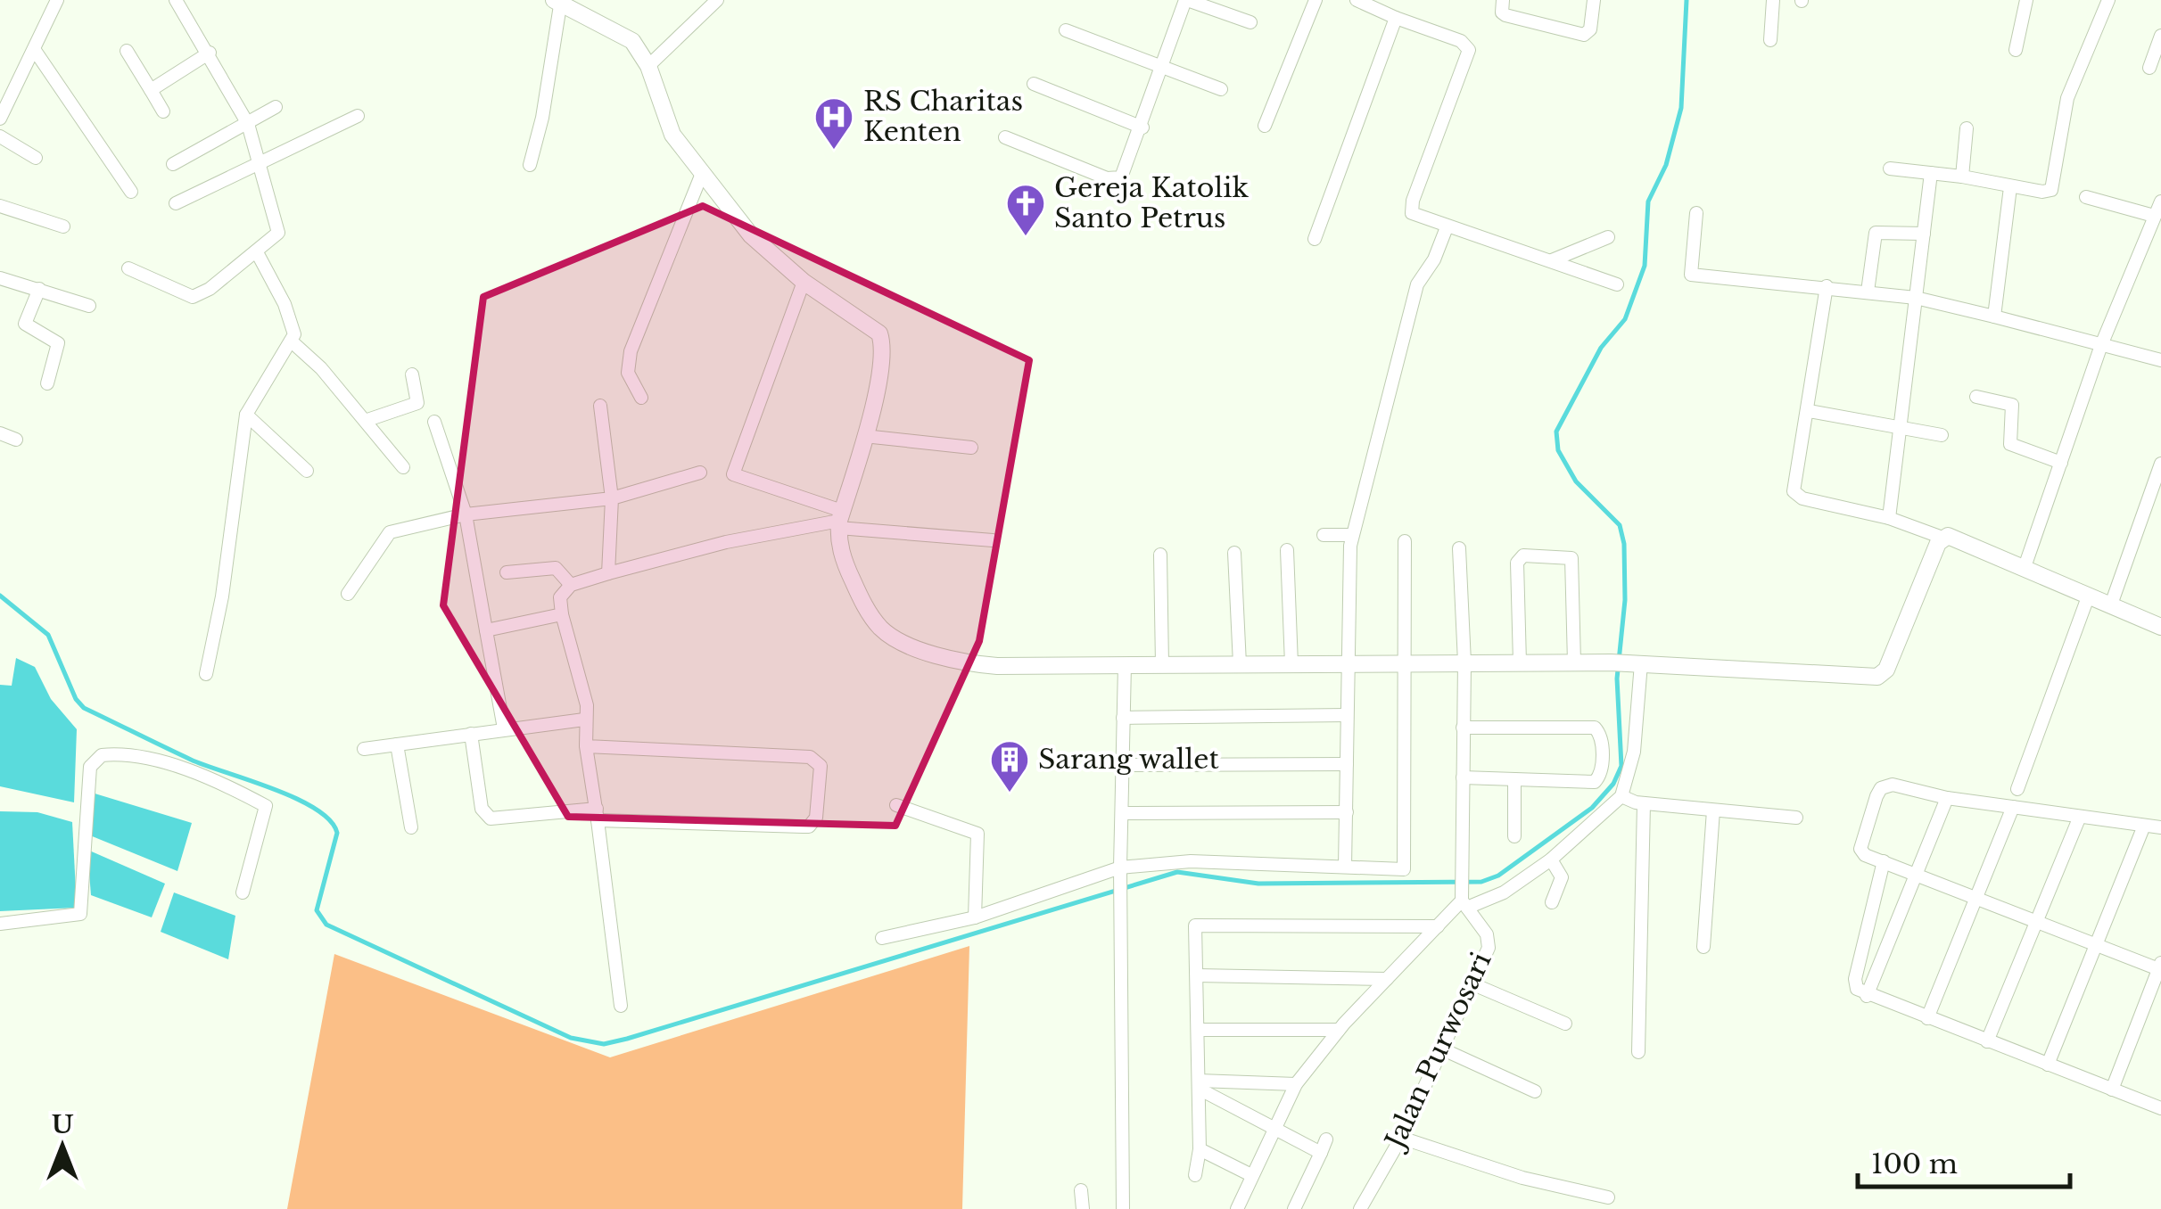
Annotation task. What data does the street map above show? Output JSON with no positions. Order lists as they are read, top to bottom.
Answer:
{
  "streets": {
    "street": ["Jalan Purwosari"]
  },
  "places": {
    "hospital": ["RS Charitas Kenten"],
    "church": ["Gereja Katolik Santo Petrus"],
    "building": ["Sarang wallet"]
  },
  "scale_bar": "100 m",
  "north": "top"
}
